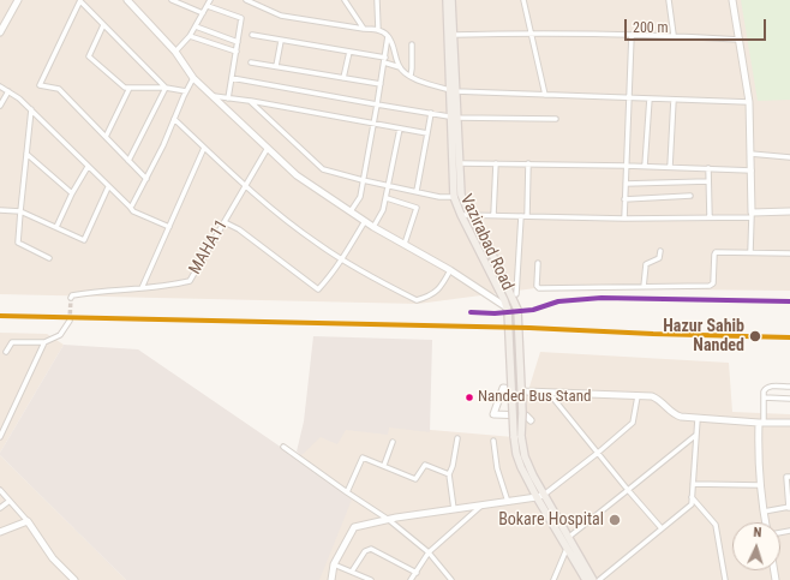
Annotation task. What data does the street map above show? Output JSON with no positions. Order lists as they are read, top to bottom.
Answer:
{
  "streets": {
    "main road": ["Vazirabad Road"],
    "street": ["MAHA11"]
  },
  "places": ["Hazur Sahib Nanded", "Nanded Bus Stand", "Bokare Hospital"],
  "scale_bar": "200 m",
  "north": "top"
}
